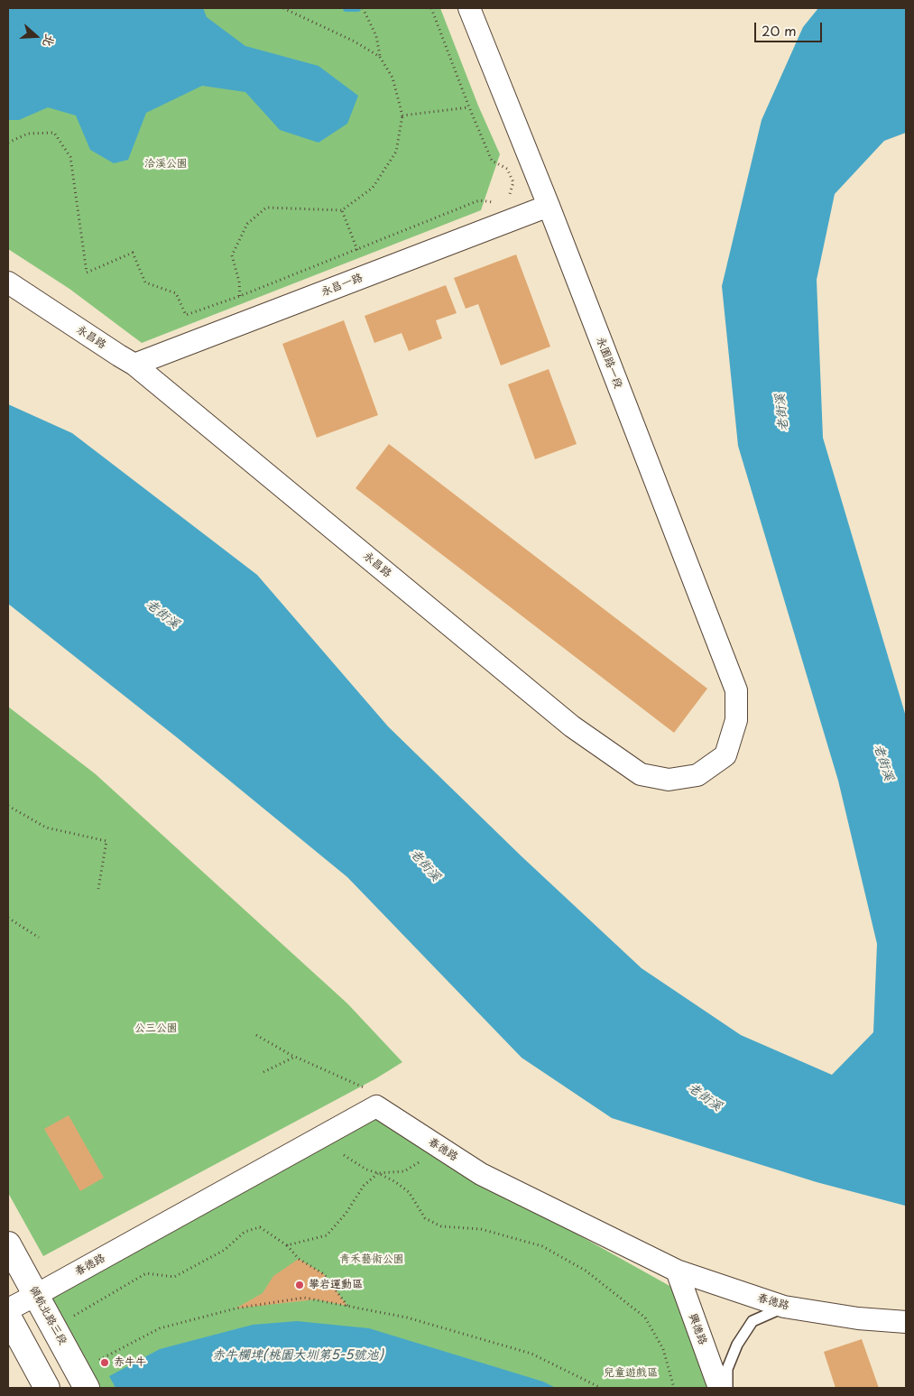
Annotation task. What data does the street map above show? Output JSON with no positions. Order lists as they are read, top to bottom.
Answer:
{
  "streets": {
    "street": [
      "永昌一路",
      "永昌路",
      "永園路一段",
      "春德路",
      "領航北路三段",
      "興德路"
    ]
  },
  "crossings": [
    ["永昌一路", "永昌路"],
    ["永昌一路", "永園路一段"],
    ["永昌路", "永園路一段"],
    ["春德路", "領航北路三段"],
    ["春德路", "興德路"]
  ],
  "water": ["老街溪", "赤牛欄埤(桃園大圳第5-5號池)"],
  "parks": [
    "洽溪公園",
    "公三公園",
    "青禾藝術公園",
    "兒童遊戲區"
  ],
  "places": ["攀岩運動區", "赤牛牛"],
  "scale_bar": "20 m",
  "north": "right"
}
